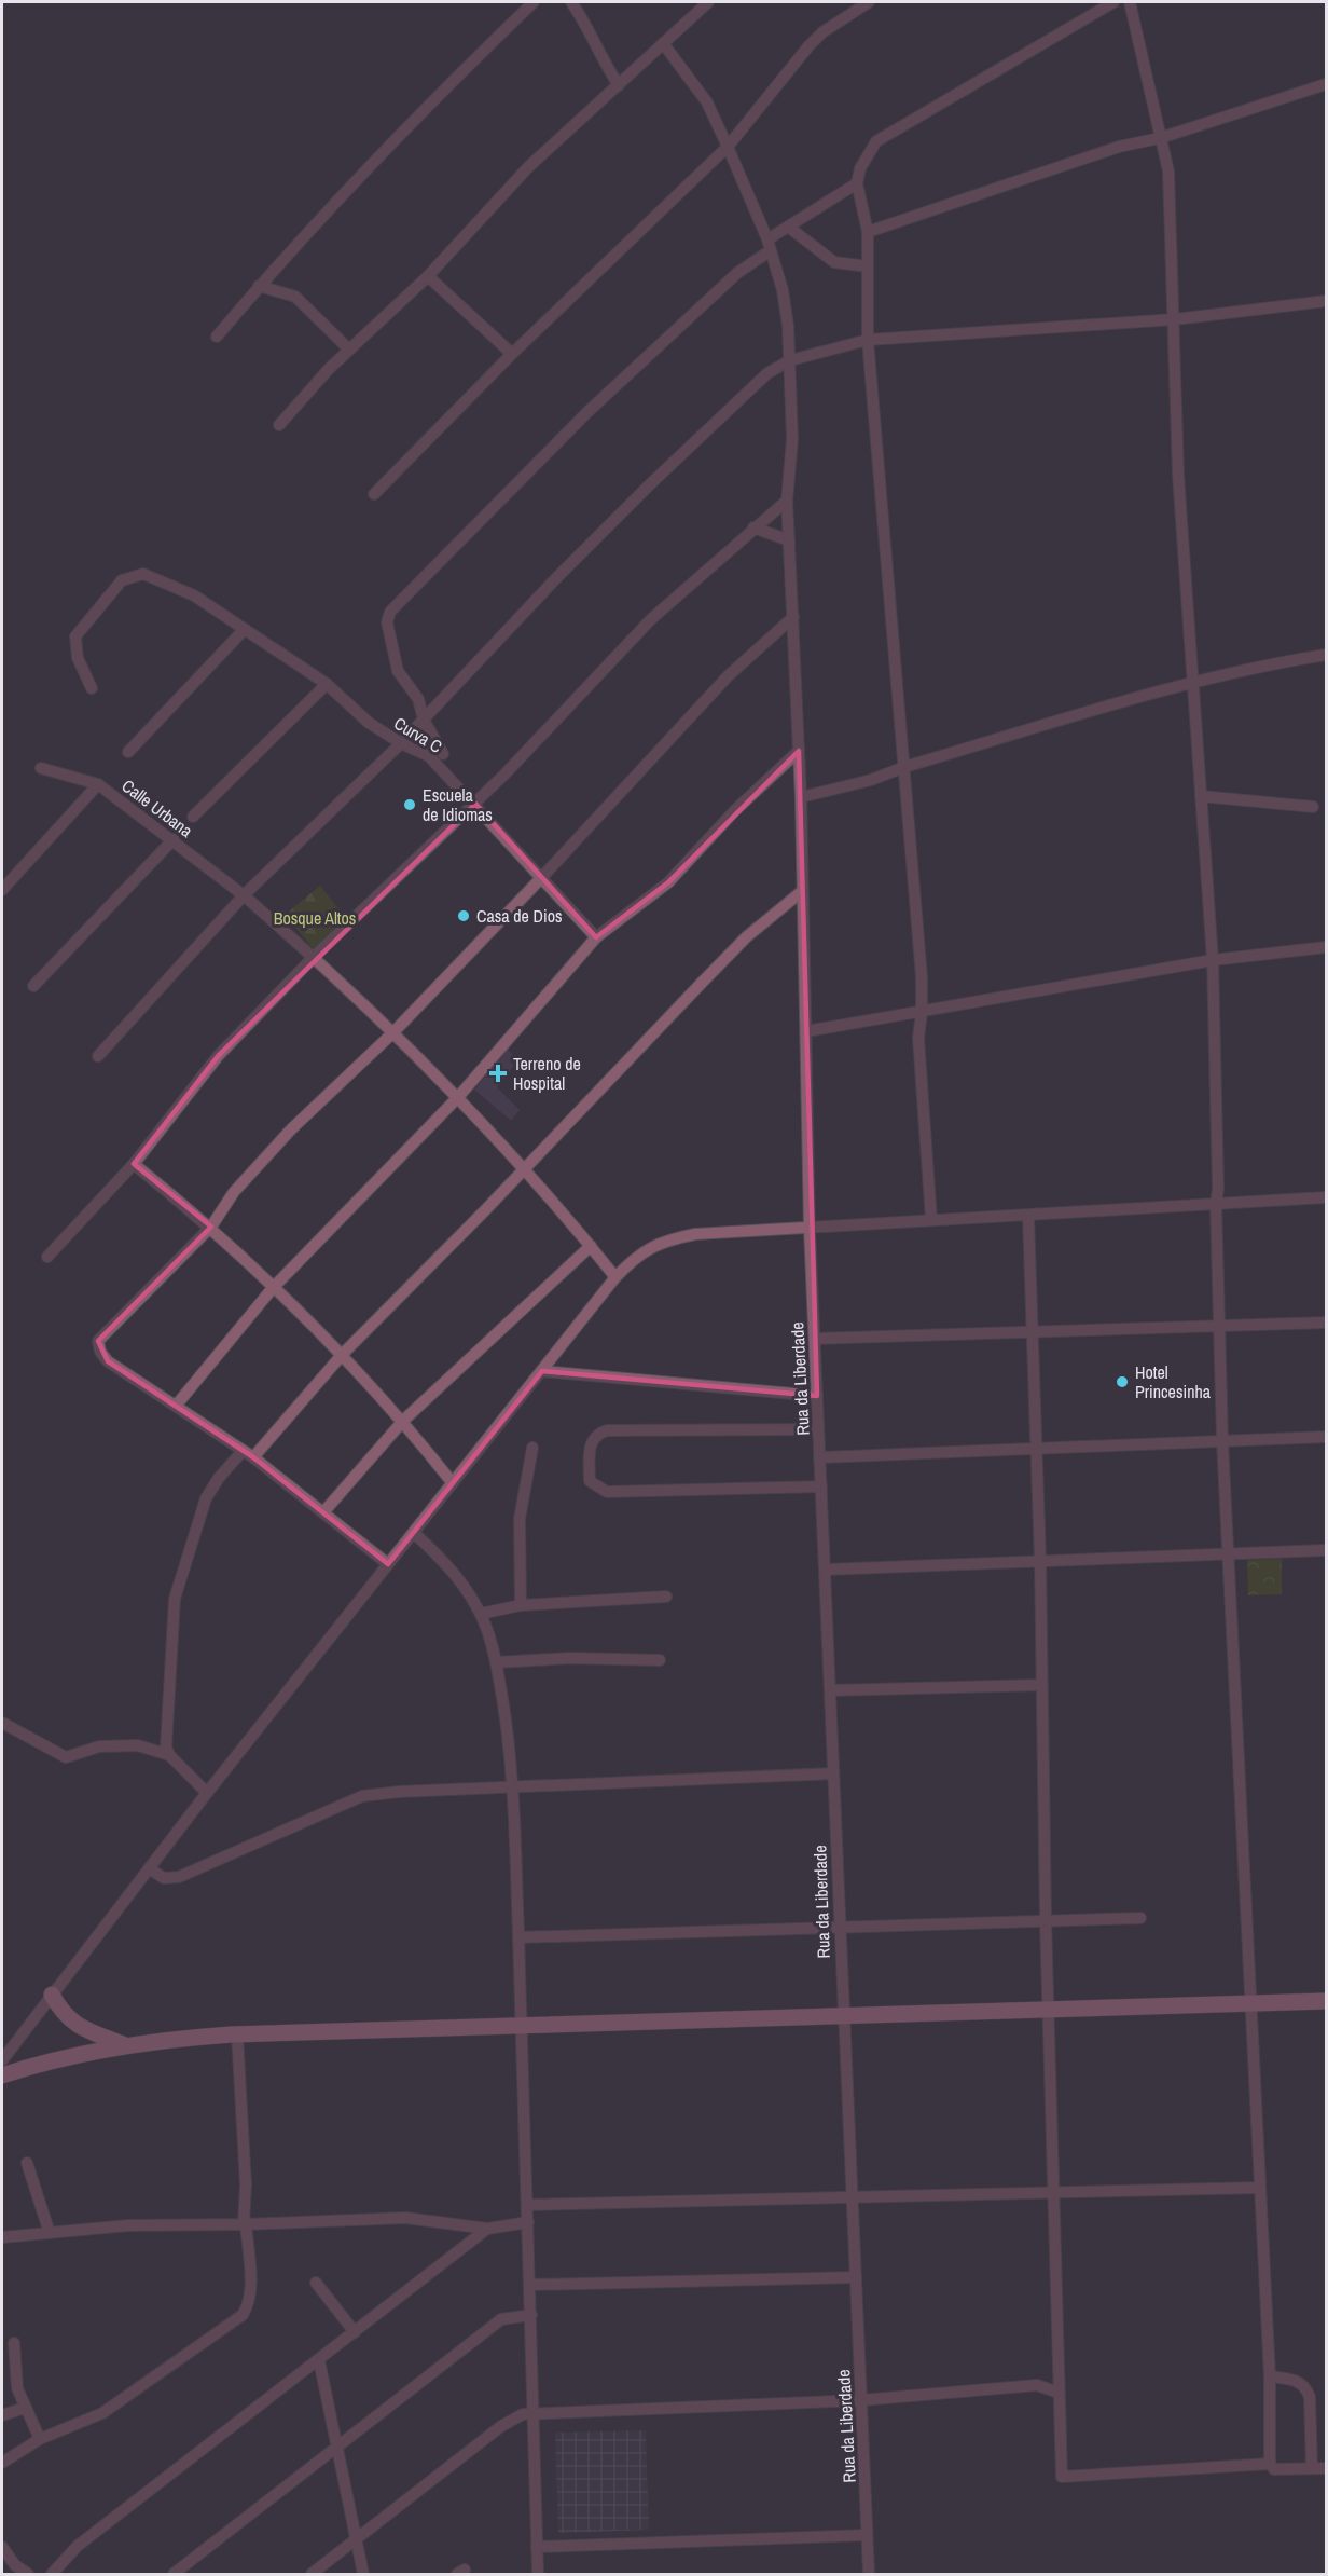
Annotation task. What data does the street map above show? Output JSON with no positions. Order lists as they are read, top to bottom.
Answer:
{
  "streets": {
    "street": ["Curva C", "Calle Urbana", "Rua da Liberdade"]
  },
  "parks": ["Bosque Altos"],
  "places": {
    "other": ["Escuela de Idiomas", "Casa de Dios", "Hotel Princesinha"],
    "health": ["Terreno de Hospital"]
  }
}
